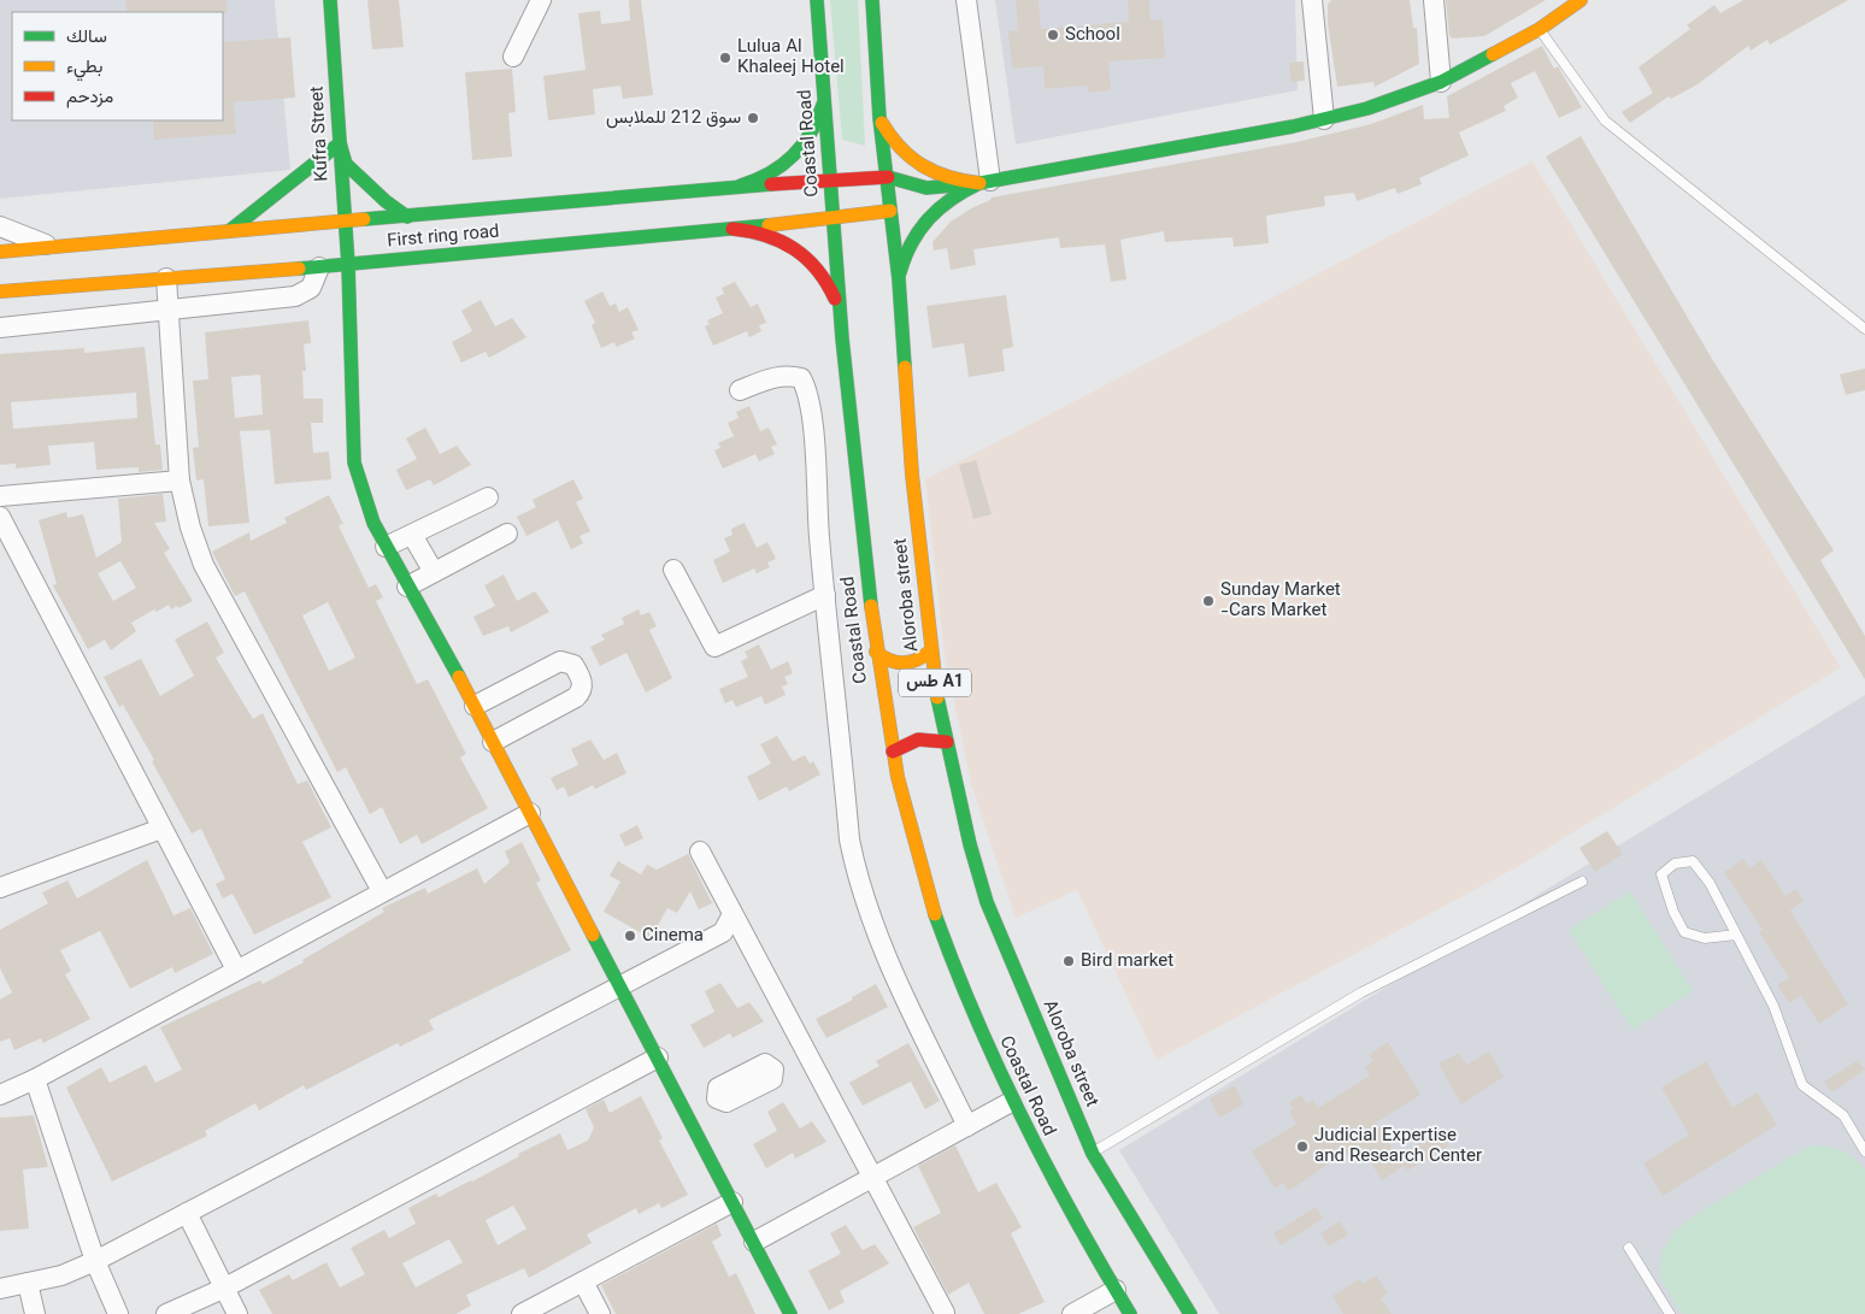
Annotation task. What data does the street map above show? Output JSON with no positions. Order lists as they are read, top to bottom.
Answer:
{
  "streets": {
    "main road": [
      "Kufra Street",
      "Coastal Road",
      "First ring road",
      "Aloroba street",
      "طس A1"
    ]
  },
  "crossings": [
    ["Kufra Street", "First ring road"],
    ["Coastal Road", "First ring road"],
    ["First ring road", "Aloroba street"]
  ],
  "places": [
    "School",
    "Lulua Al Khaleej Hotel",
    "سوق 212 للملابس",
    "Sunday Market -Cars Market",
    "Cinema",
    "Bird market",
    "Judicial Expertise and Research Center"
  ],
  "legend": ["سالك", "بطيء", "مزدحم"]
}
